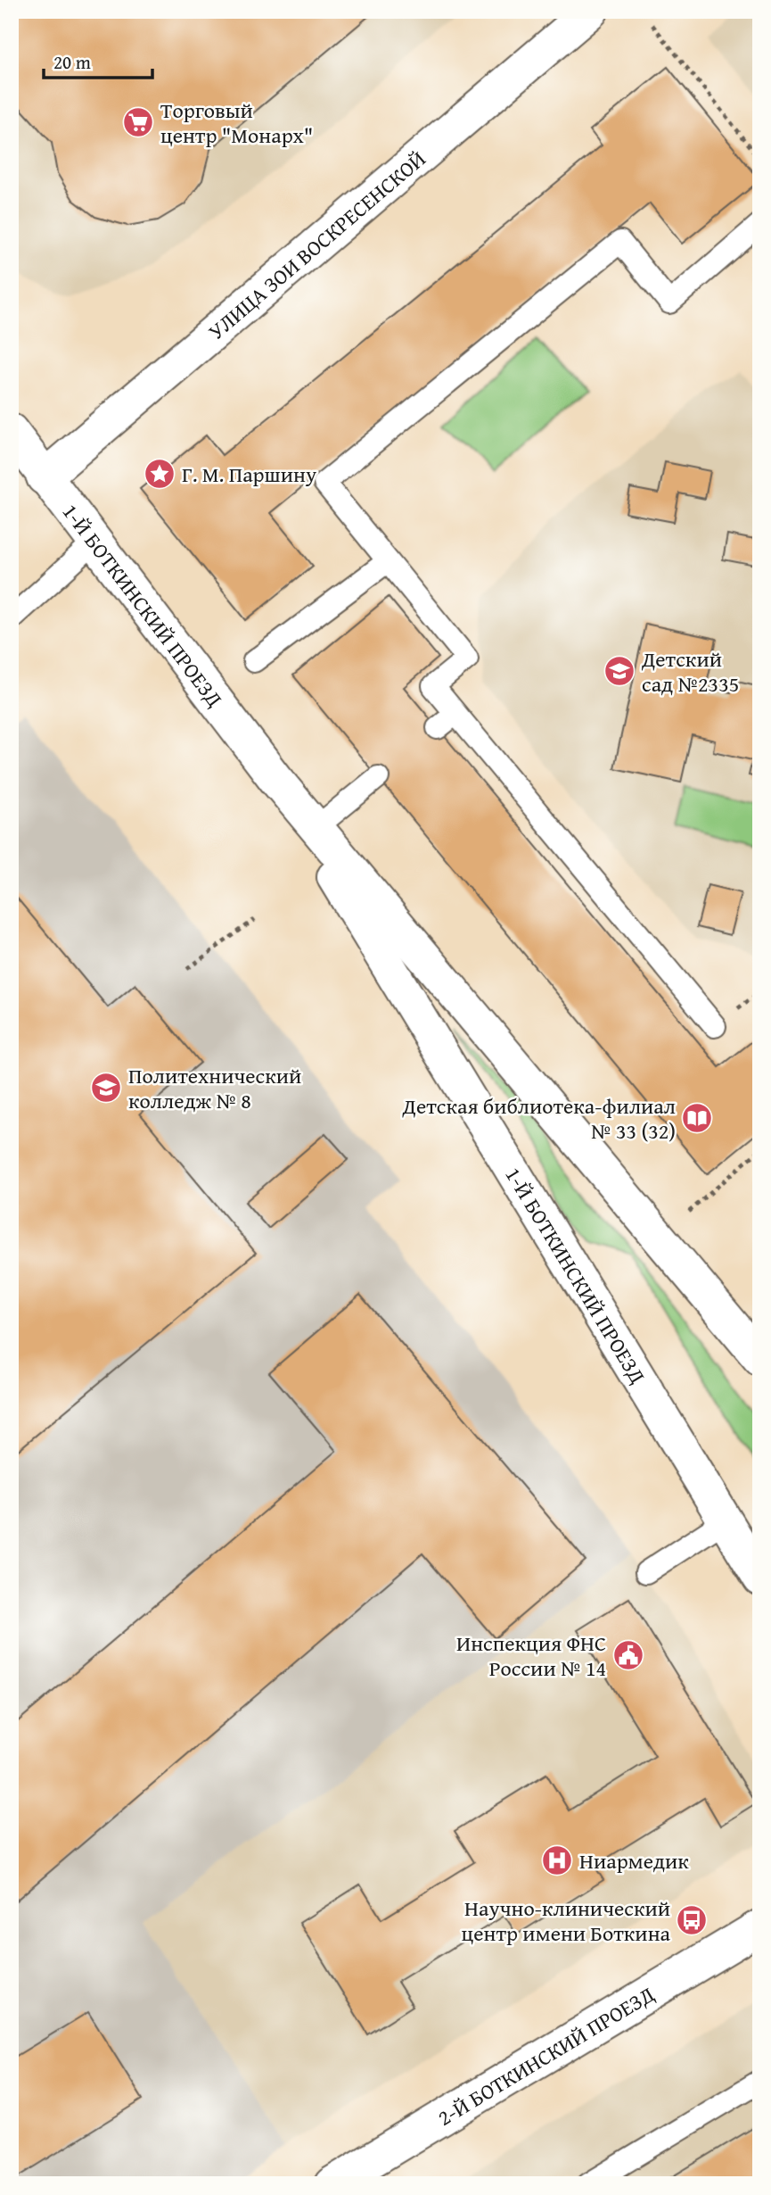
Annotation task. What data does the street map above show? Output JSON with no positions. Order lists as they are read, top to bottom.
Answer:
{
  "streets": {
    "street": ["УЛИЦА ЗОИ ВОСКРЕСЕНСКОЙ", "1-Й БОТКИНСКИЙ ПРОЕЗД", "2-Й БОТКИНСКИЙ ПРОЕЗД"]
  },
  "crossings": [
    ["УЛИЦА ЗОИ ВОСКРЕСЕНСКОЙ", "1-Й БОТКИНСКИЙ ПРОЕЗД"]
  ],
  "places": {
    "supermarket": ["Торговый центр \"Монарх\""],
    "place": ["Г. М. Паршину"],
    "school or university": ["Детский сад №2335", "Политехнический колледж № 8"],
    "library": ["Детская библиотека-филиал № 33 (32)"],
    "public building": ["Инспекция ФНС России № 14"],
    "hospital": ["Ниармедик"],
    "bus stop": ["Научно-клинический центр имени Боткина"]
  },
  "scale_bar": "20 m"
}
